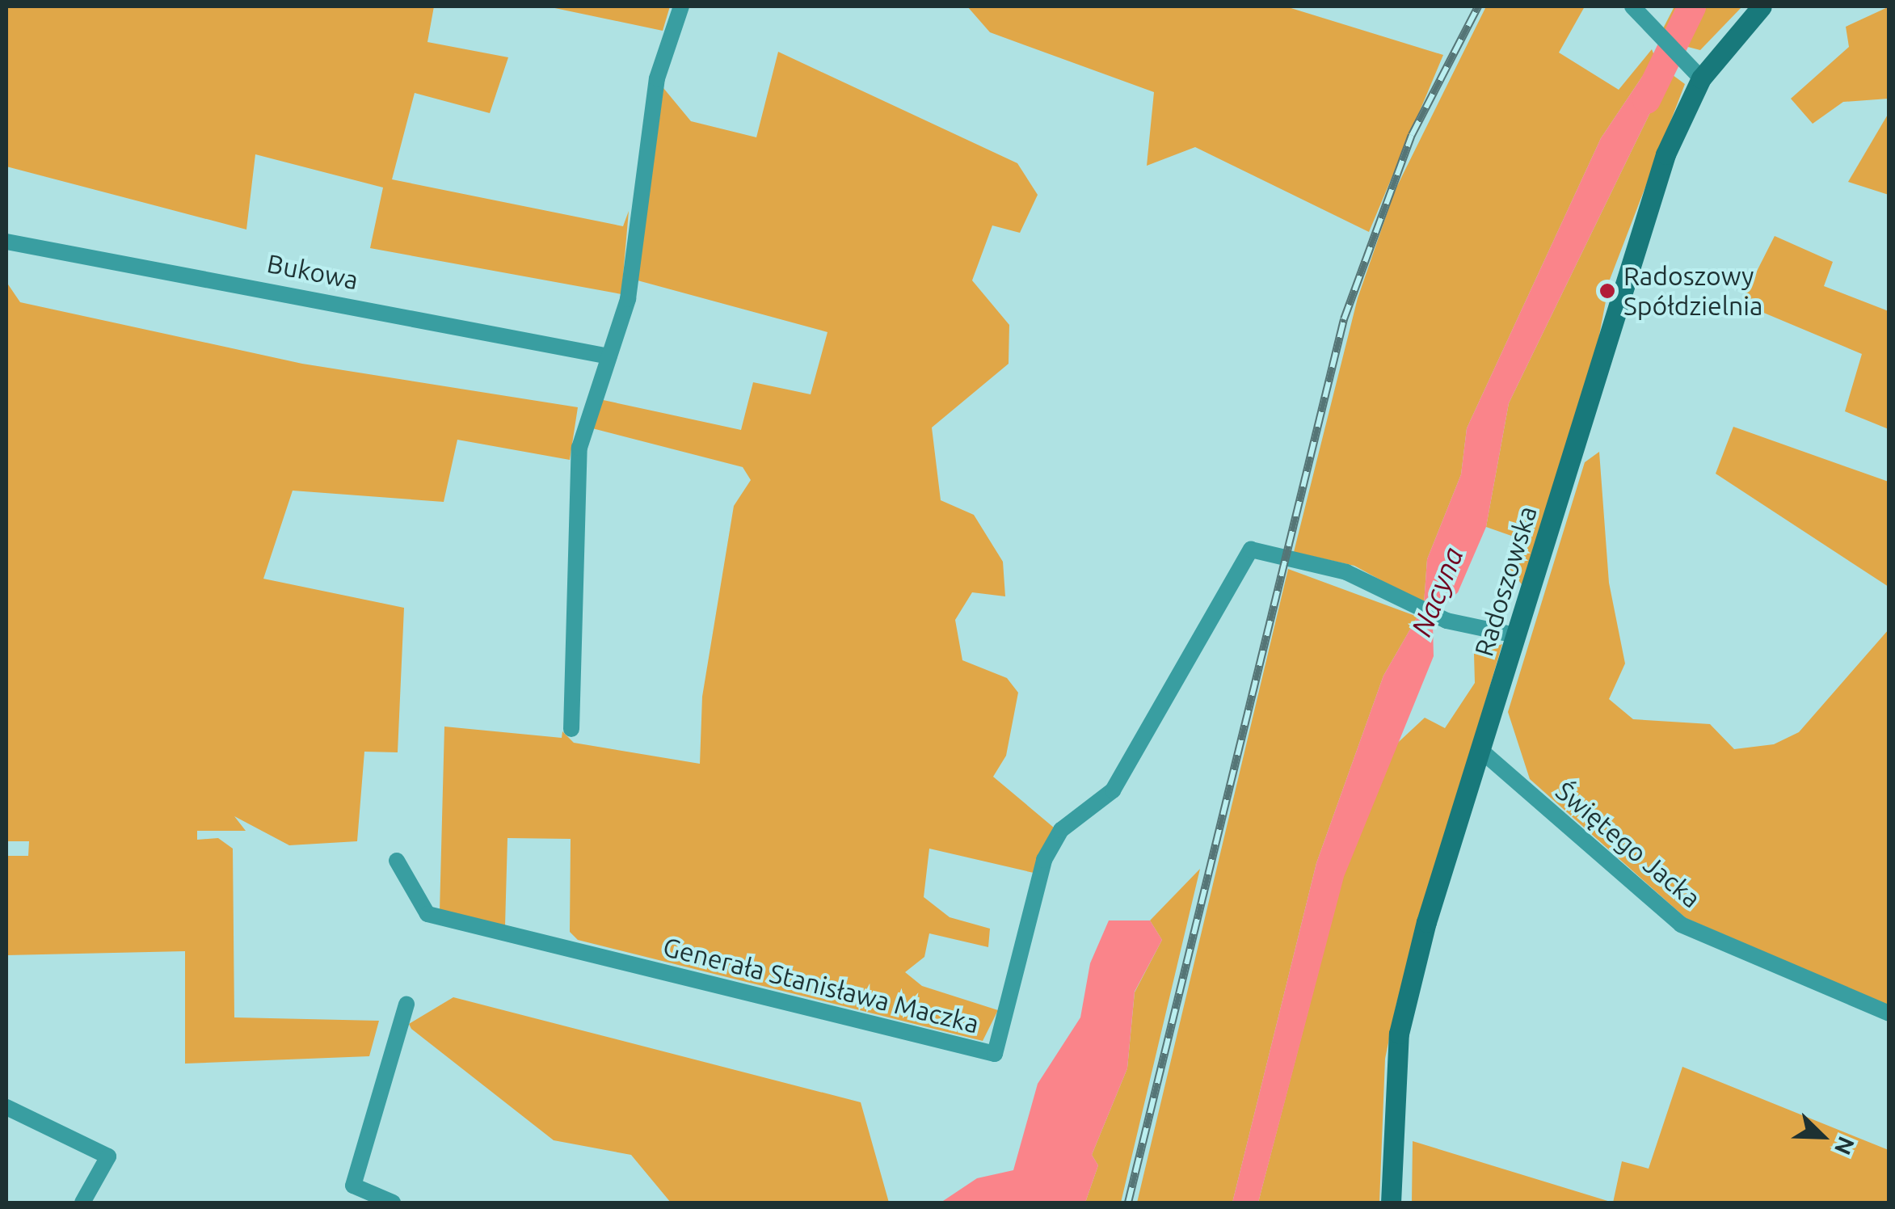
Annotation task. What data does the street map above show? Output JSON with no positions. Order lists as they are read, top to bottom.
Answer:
{
  "streets": {
    "street": [
      "Bukowa",
      "Radoszowska",
      "Świętego Jacka",
      "Generała Stanisława Maczka"
    ]
  },
  "crossings": [
    ["Radoszowska", "Świętego Jacka"],
    ["Radoszowska", "Generała Stanisława Maczka"]
  ],
  "water": ["Nacyna"],
  "places": ["Radoszowy Spółdzielnia"],
  "north": "bottom right"
}
